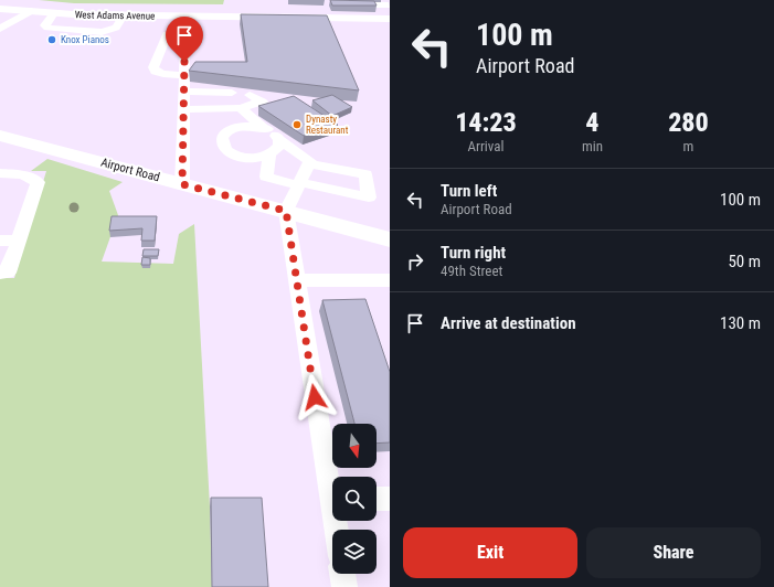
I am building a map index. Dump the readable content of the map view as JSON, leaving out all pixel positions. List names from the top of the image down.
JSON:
{
  "streets": {
    "main road": ["West Adams Avenue", "Airport Road"]
  },
  "places": ["Knox Pianos", "Dynasty Restaurant"],
  "north": "bottom",
  "page": {
    "turn": ["100 m", "Airport Road"],
    "eta": [
      "14:23",
      "Arrival",
      "4",
      "min",
      "280",
      "m"
    ],
    "list": [
      {
        "name": "Turn left",
        "note": "Airport Road",
        "value": "100 m"
      },
      {
        "name": "Turn right",
        "note": "49th Street",
        "value": "50 m"
      },
      {
        "name": "Arrive at destination",
        "value": "130 m"
      }
    ],
    "buttons": ["Exit", "Share"]
  }
}
